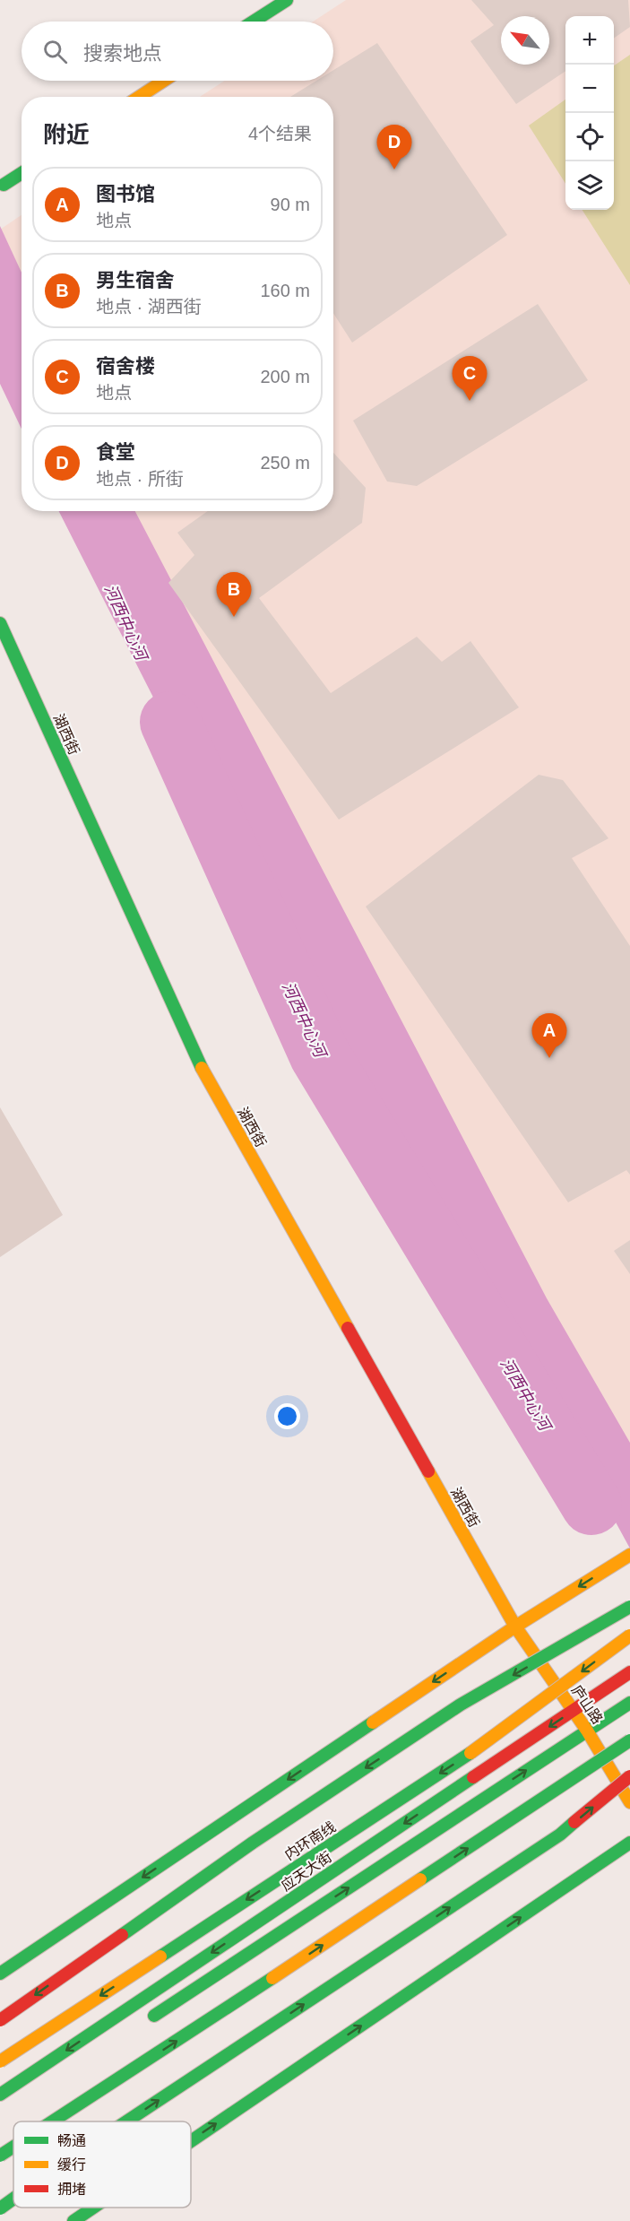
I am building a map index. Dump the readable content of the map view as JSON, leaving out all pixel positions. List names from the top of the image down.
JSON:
{
  "streets": {
    "main road": [
      "湖西街",
      "庐山路",
      "内环南线",
      "应天大街"
    ]
  },
  "crossings": [
    ["湖西街", "庐山路"],
    ["庐山路", "应天大街"]
  ],
  "water": ["河西中心河"],
  "legend": ["畅通", "缓行", "拥堵"],
  "north": "top left",
  "page": {
    "map_buttons": ["+", "−"],
    "search": "搜索地点",
    "heading": ["附近", "4个结果"],
    "pins": [
      "D",
      "C",
      "B",
      "A"
    ],
    "list": [
      {
        "mark": "A",
        "name": "图书馆",
        "note": "地点",
        "value": "90 m"
      },
      {
        "mark": "B",
        "name": "男生宿舍",
        "note": "地点 · 湖西街",
        "value": "160 m"
      },
      {
        "mark": "C",
        "name": "宿舍楼",
        "note": "地点",
        "value": "200 m"
      },
      {
        "mark": "D",
        "name": "食堂",
        "note": "地点 · 所街",
        "value": "250 m"
      }
    ]
  }
}
